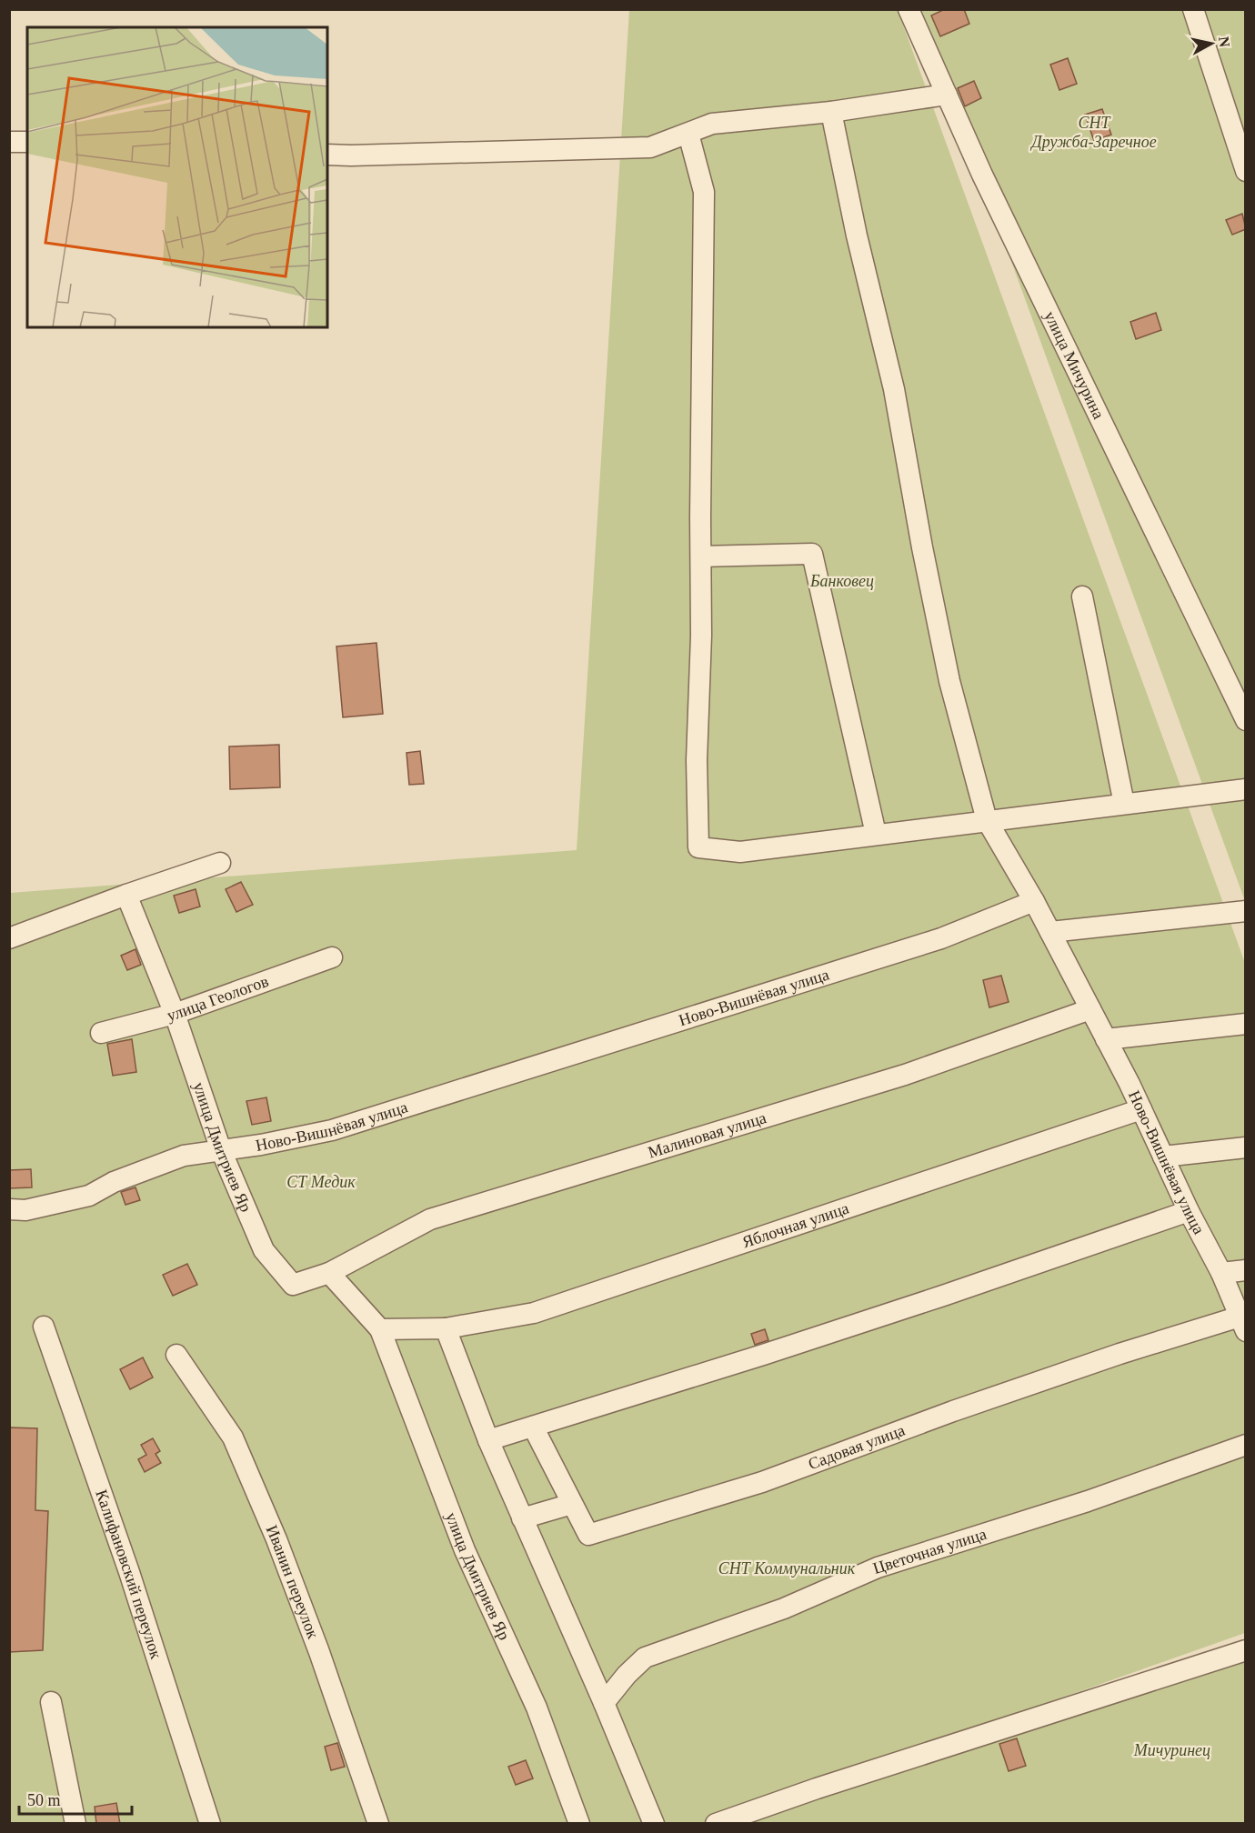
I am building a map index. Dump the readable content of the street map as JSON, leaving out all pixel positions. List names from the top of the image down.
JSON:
{
  "streets": {
    "street": [
      "улица Мичурина",
      "улица Геологов",
      "Ново-Вишнёвая улица",
      "Малиновая улица",
      "улица Дмитриев Яр",
      "Яблочная улица",
      "Садовая улица",
      "Цветочная улица",
      "Калифановский переулок",
      "Иванин переулок"
    ]
  },
  "crossings": [
    ["улица Геологов", "улица Дмитриев Яр"],
    ["Ново-Вишнёвая улица", "Малиновая улица"],
    ["Ново-Вишнёвая улица", "улица Дмитриев Яр"],
    ["Ново-Вишнёвая улица", "Яблочная улица"],
    ["Ново-Вишнёвая улица", "Садовая улица"],
    ["Малиновая улица", "улица Дмитриев Яр"]
  ],
  "parks": [
    "СНТ Дружба-Заречное",
    "Банковец",
    "СТ Медик",
    "СНТ Коммунальник",
    "Мичуринец"
  ],
  "scale_bar": "50 m",
  "north": "right"
}
